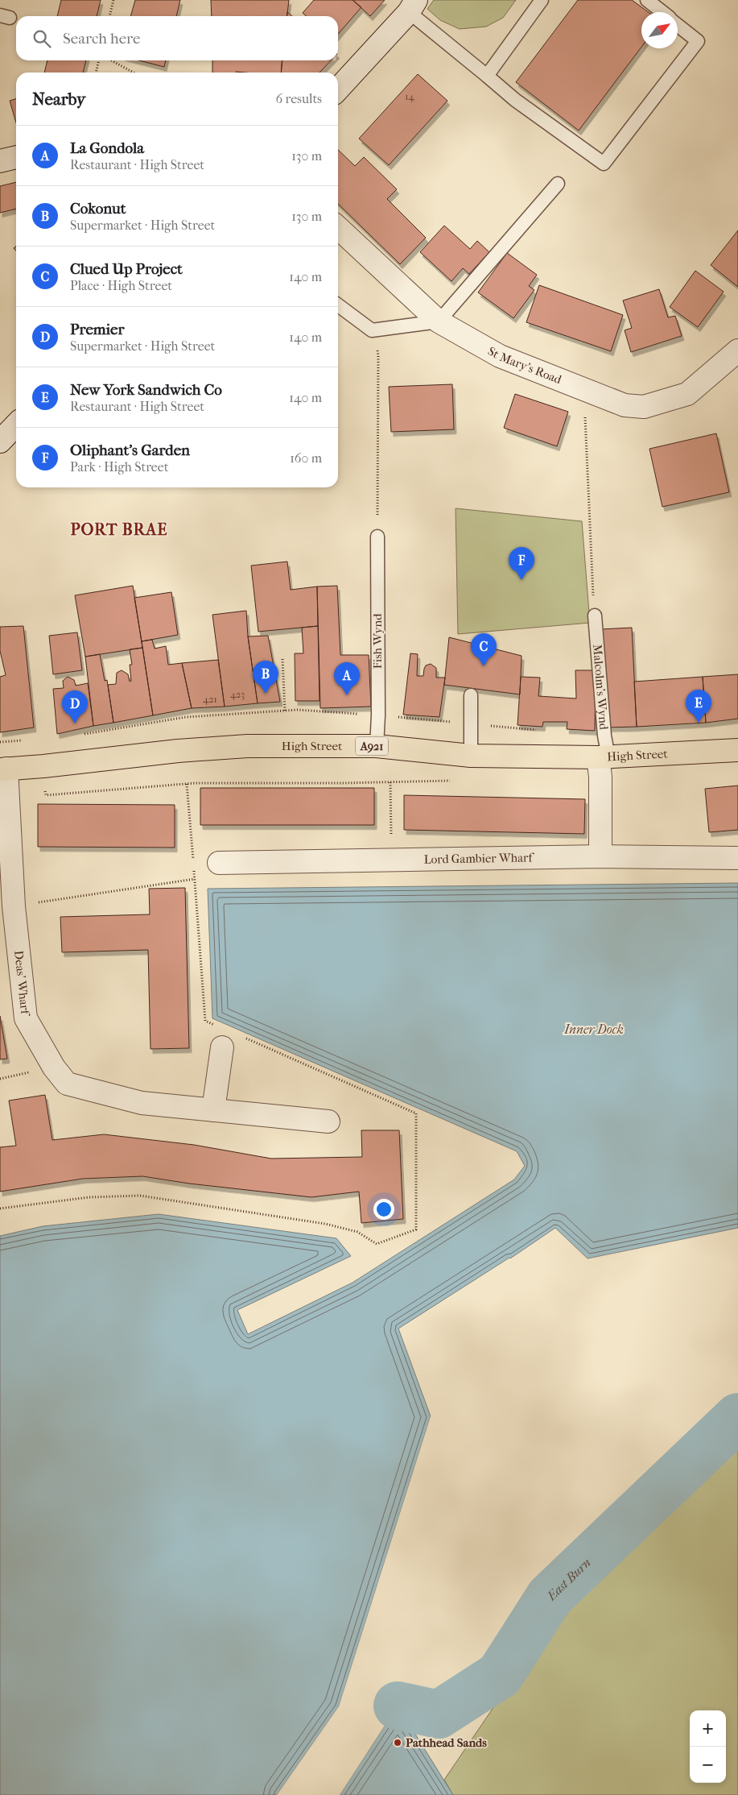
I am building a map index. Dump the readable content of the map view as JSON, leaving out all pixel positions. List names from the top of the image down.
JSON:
{
  "streets": {
    "main road": ["High Street", "A921"],
    "street": ["St Mary's Road", "Lord Gambier Wharf", "Deas' Wharf"],
    "lane": ["Fish Wynd", "Malcolm's Wynd"]
  },
  "crossings": [
    ["Fish Wynd", "High Street"],
    ["Malcolm's Wynd", "High Street"],
    ["High Street", "Deas' Wharf"]
  ],
  "districts": ["PORT BRAE"],
  "water": ["Inner Dock", "East Burn"],
  "places": ["Pathhead Sands"],
  "house_numbers": ["14", "423", "421"],
  "north": "top right",
  "page": {
    "search": "Search here",
    "heading": ["Nearby", "6 results"],
    "list": [
      {
        "mark": "A",
        "name": "La Gondola",
        "note": "Restaurant · High Street",
        "value": "130 m"
      },
      {
        "mark": "B",
        "name": "Cokonut",
        "note": "Supermarket · High Street",
        "value": "130 m"
      },
      {
        "mark": "C",
        "name": "Clued Up Project",
        "note": "Place · High Street",
        "value": "140 m"
      },
      {
        "mark": "D",
        "name": "Premier",
        "note": "Supermarket · High Street",
        "value": "140 m"
      },
      {
        "mark": "E",
        "name": "New York Sandwich Co",
        "note": "Restaurant · High Street",
        "value": "140 m"
      },
      {
        "mark": "F",
        "name": "Oliphant's Garden",
        "note": "Park · High Street",
        "value": "160 m"
      }
    ],
    "pins": [
      "F",
      "C",
      "B",
      "A",
      "E",
      "D"
    ],
    "map_buttons": ["+", "−"]
  }
}
